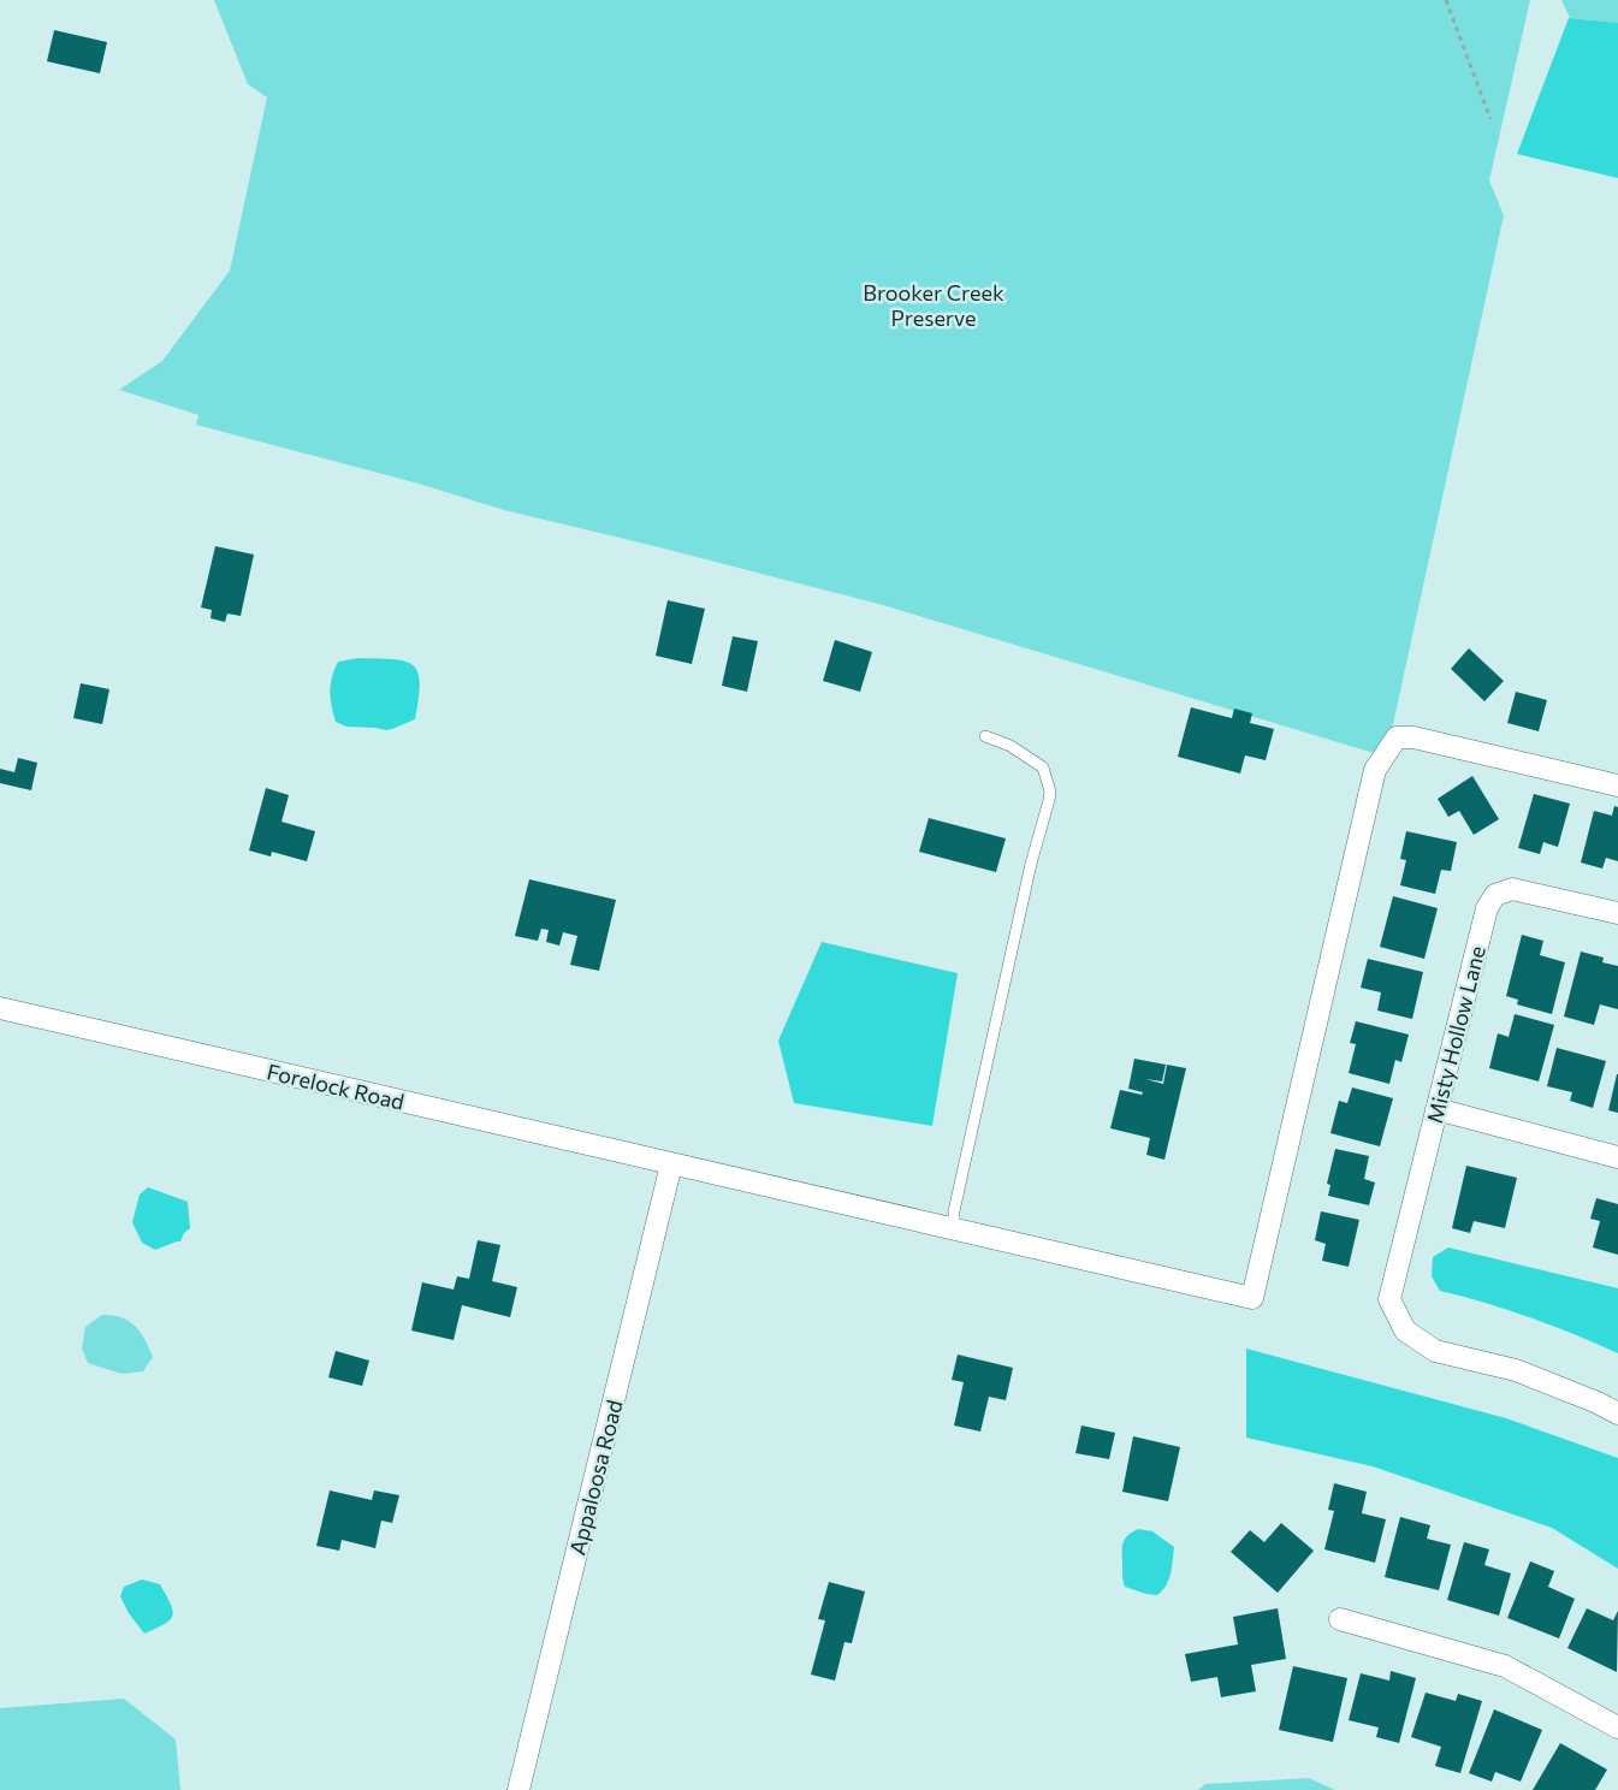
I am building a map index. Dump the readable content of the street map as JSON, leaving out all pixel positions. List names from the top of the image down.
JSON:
{
  "streets": {
    "street": ["Misty Hollow Lane", "Forelock Road", "Appaloosa Road"]
  },
  "crossings": [
    ["Forelock Road", "Appaloosa Road"]
  ],
  "parks": ["Brooker Creek Preserve"]
}
